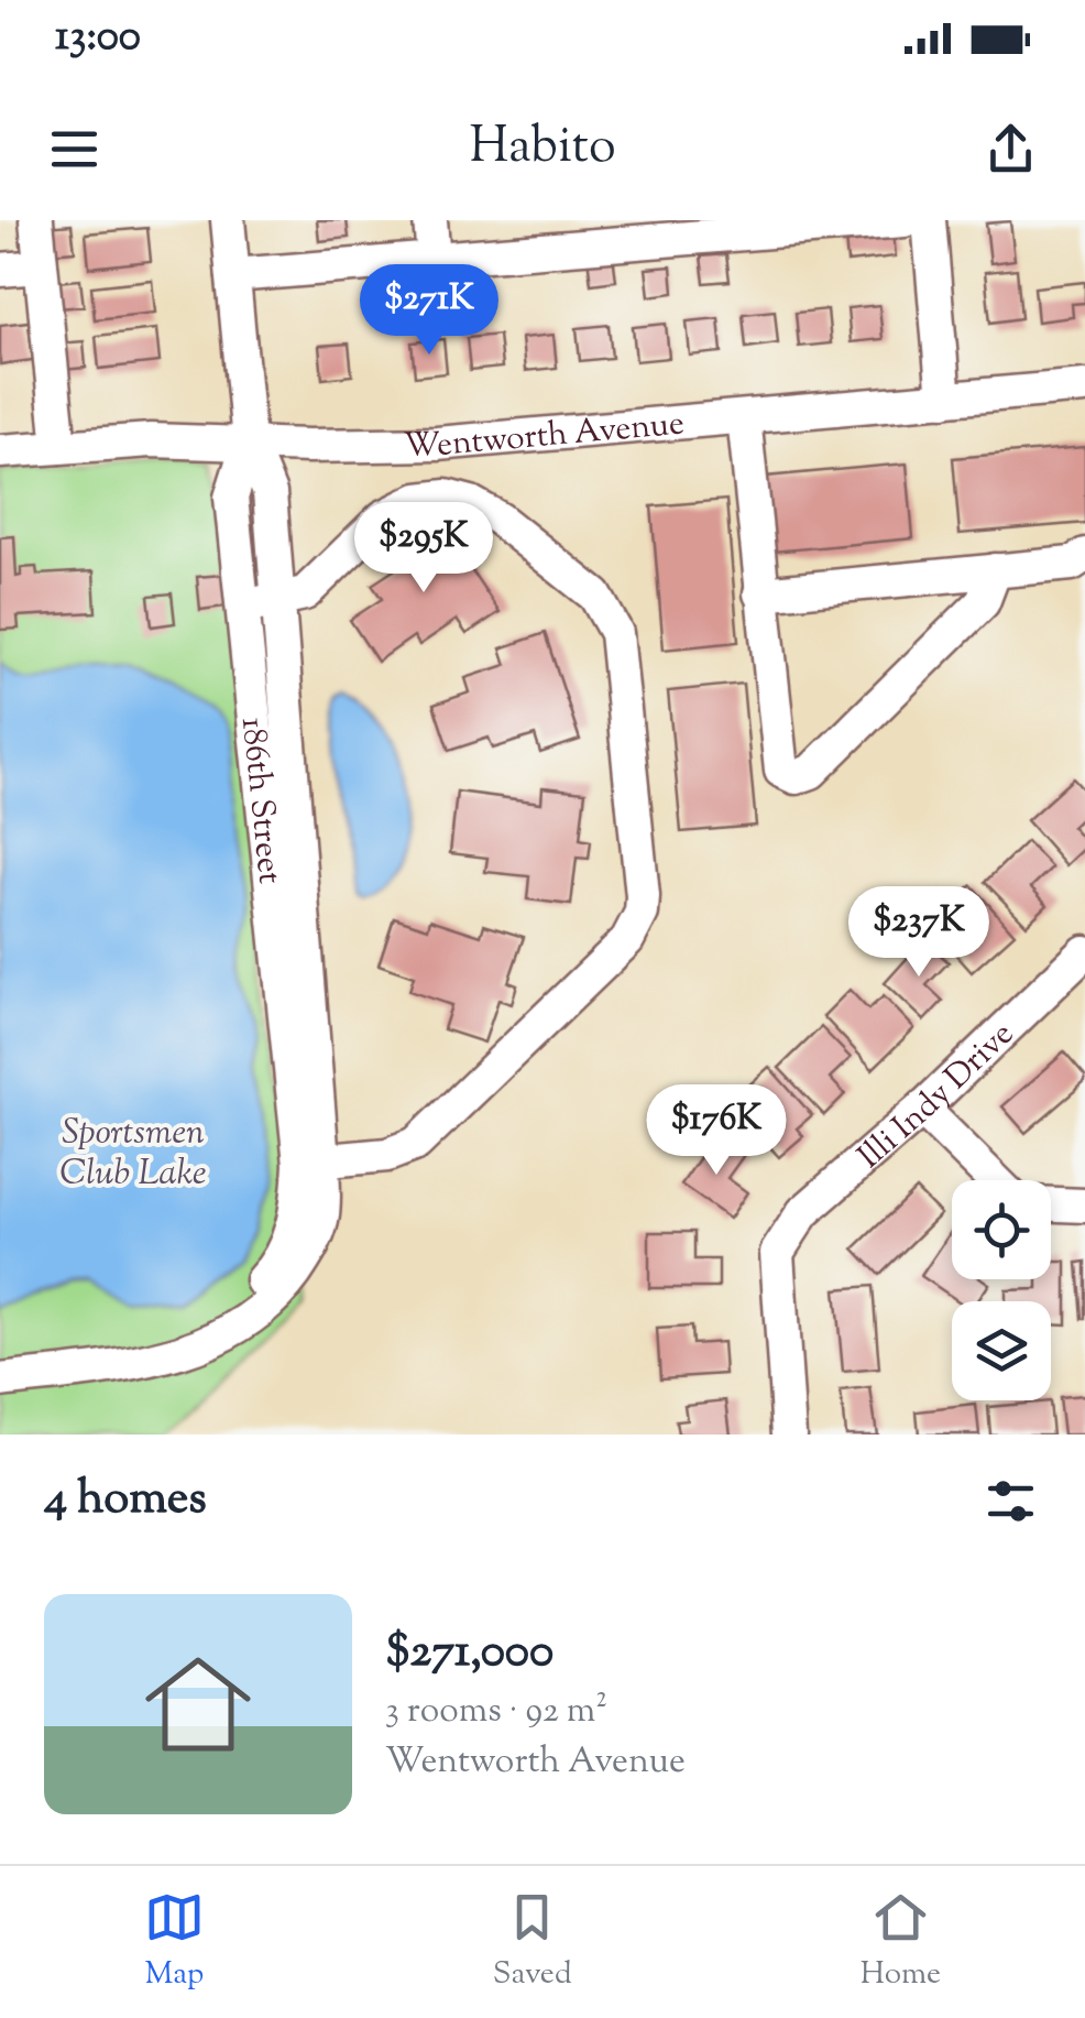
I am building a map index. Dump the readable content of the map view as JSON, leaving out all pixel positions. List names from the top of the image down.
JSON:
{
  "streets": {
    "street": ["Wentworth Avenue", "186th Street", "Illi Indy Drive"]
  },
  "crossings": [
    ["Wentworth Avenue", "186th Street"]
  ],
  "water": ["Sportsmen Club Lake"],
  "page": {
    "status": "13:00",
    "header": "Habito",
    "price": [
      "$271K",
      "$295K",
      "$237K",
      "$176K"
    ],
    "heading": "4 homes",
    "list": [
      {
        "name": "$271,000",
        "note": "3 rooms · 92 m² · Wentworth Avenue"
      }
    ],
    "tabs": ["Map", "Saved", "Home"]
  }
}
